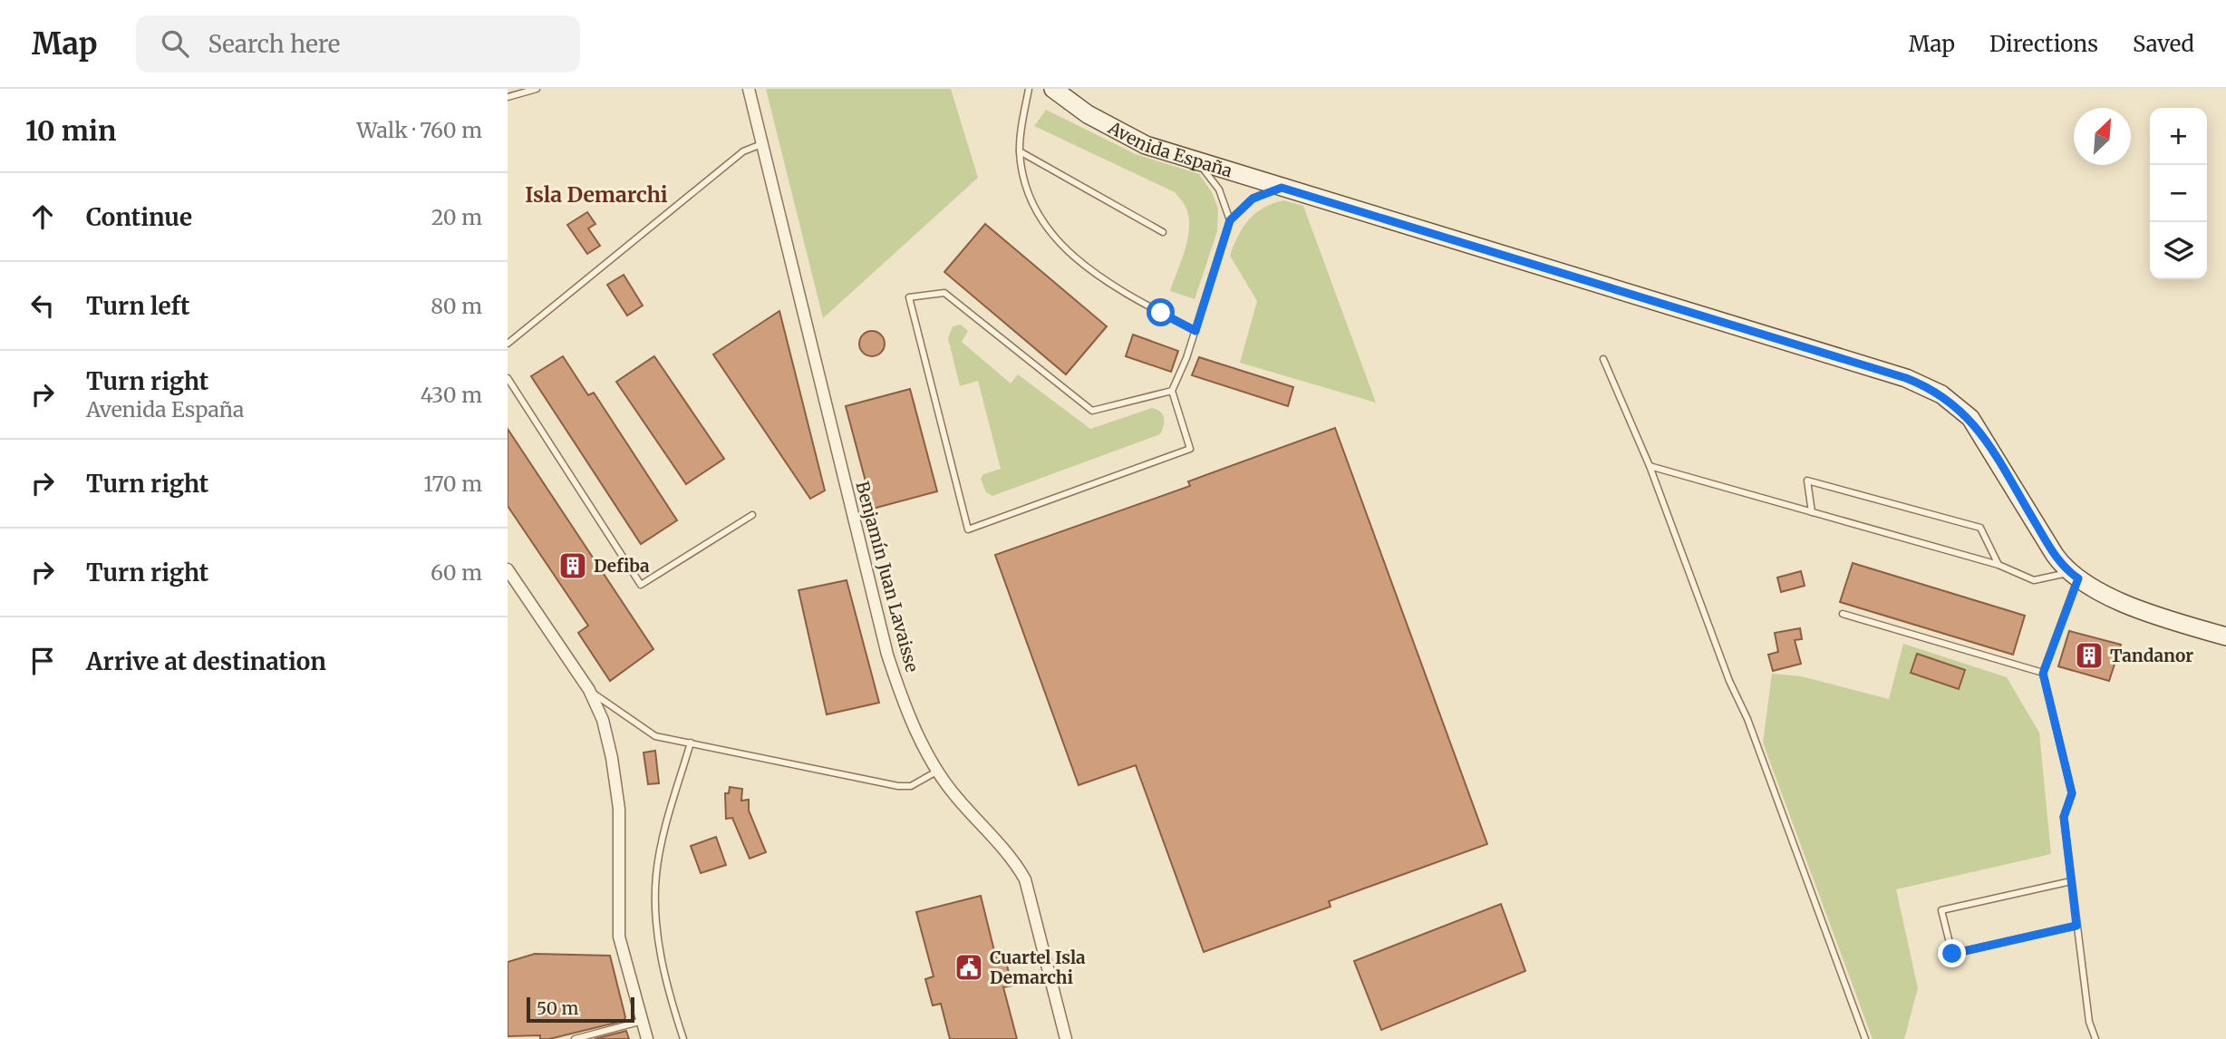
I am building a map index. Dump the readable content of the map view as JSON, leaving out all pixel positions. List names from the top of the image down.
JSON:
{
  "streets": {
    "street": ["Avenida España", "Benjamín Juan Lavaisse"]
  },
  "districts": ["Isla Demarchi"],
  "places": {
    "building": ["Defiba", "Tandanor"],
    "public building": ["Cuartel Isla Demarchi"]
  },
  "scale_bar": "50 m",
  "north": "top right",
  "page": {
    "header": "Map",
    "search": "Search here",
    "nav": ["Map", "Directions", "Saved"],
    "heading": ["10 min", "Walk · 760 m"],
    "map_buttons": ["+", "−"],
    "list": [
      ["Continue", "20 m"],
      ["Turn left", "80 m"],
      ["Turn right", "Avenida España", "430 m"],
      ["Turn right", "170 m"],
      ["Turn right", "60 m"],
      "Arrive at destination"
    ],
    "scale": "50 m"
  }
}
